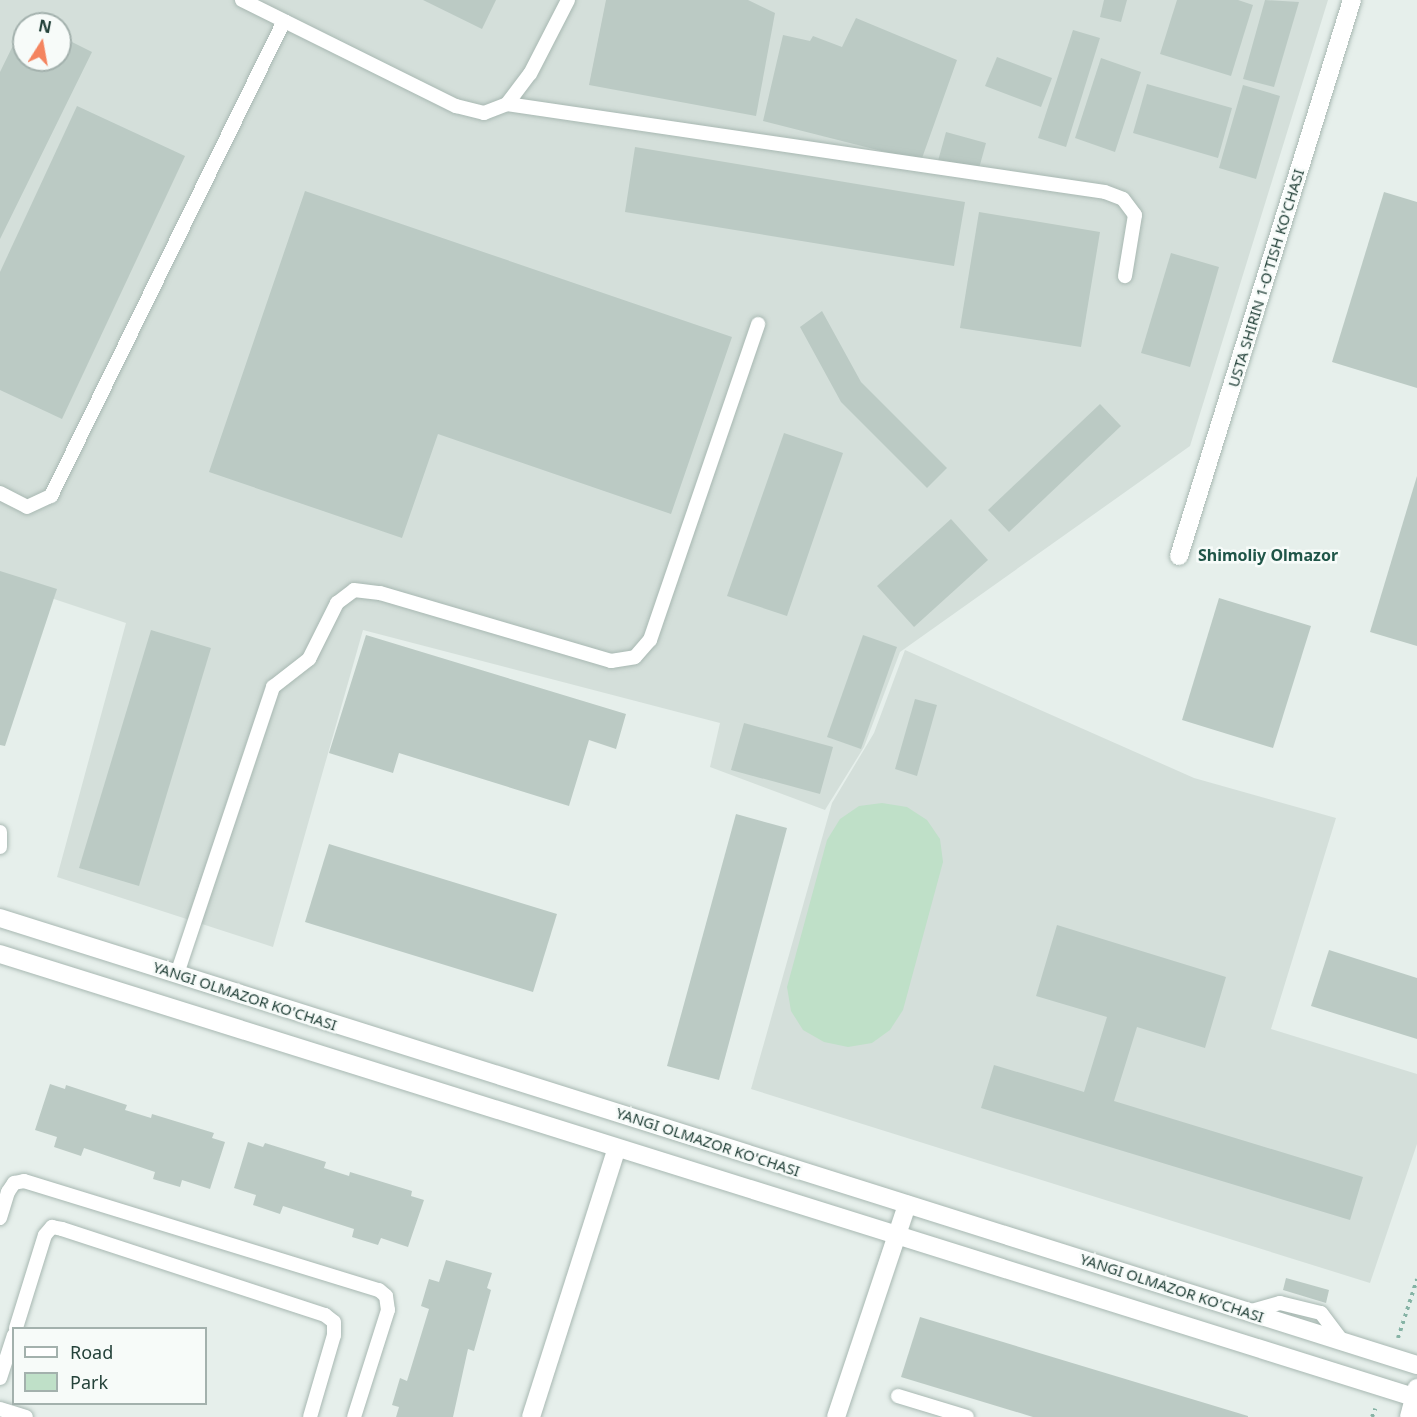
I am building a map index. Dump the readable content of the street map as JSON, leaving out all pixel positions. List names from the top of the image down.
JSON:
{
  "streets": {
    "main road": ["USTA SHIRIN 1-O'TISH KO'CHASI", "YANGI OLMAZOR KO'CHASI"]
  },
  "districts": ["Shimoliy Olmazor"],
  "legend": ["Road", "Park"],
  "north": "top"
}
